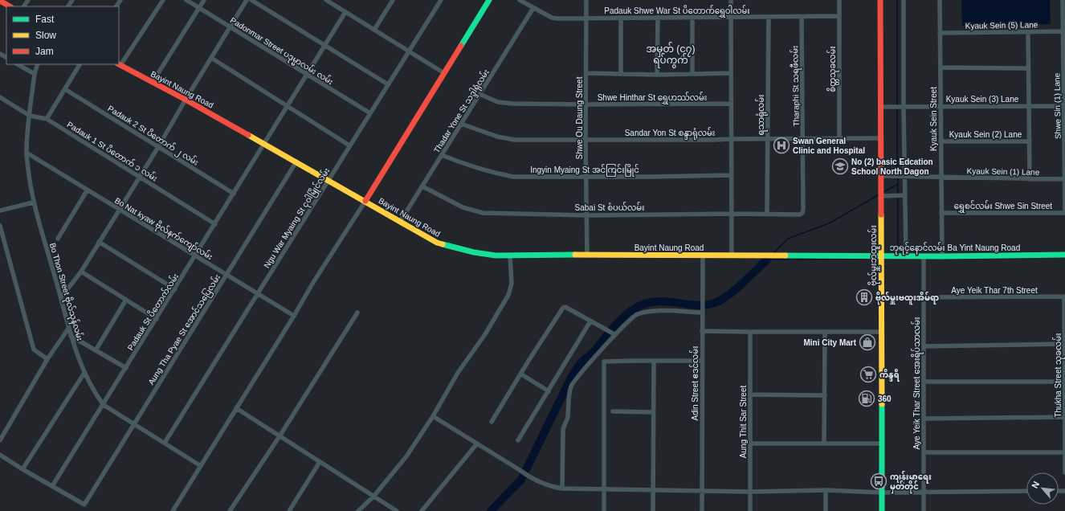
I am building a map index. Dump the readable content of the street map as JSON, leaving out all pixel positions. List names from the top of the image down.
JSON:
{
  "streets": {
    "main road": ["Bayint Naung Road", "ဘုရင့်နောင်လမ်း Ba Yint Naung Road", "ဗိုလ်မှူးဘထူးလမ်း"],
    "street": [
      "Padauk Shwe War St ပိတောက်ရွှေဝါလမ်း",
      "Kyauk Sein (5) Lane",
      "Padonmar Street ပဒုမ္မာလမ်း လမ်း",
      "စိတ္တသုခလမ်း",
      "Tharaphi St သရဖီလမ်း",
      "Shwe Hinthar St ရွှေဟဿ်လမ်း",
      "Kyauk Sein (3) Lane",
      "Shwe Sin (1) Lane",
      "Thadar Yone St သဒ္ဒါရုံလမ်း",
      "ရသာရုံလမ်း",
      "Shwe Ou Daung Street",
      "Kyauk Sein Street",
      "Sandar Yon St စန္ဒာရုံလမ်း",
      "Kyauk Sein (2) Lane",
      "Padauk 2 St ပိတောက် ၂ လမ်း",
      "Padauk 1 St ပိတောက် ၁ လမ်း",
      "Ingyin Myaing St အင်ကြင်းမြိုင်",
      "Kyauk Sein (1) Lane",
      "ရွှေစင်လမ်း Shwe Sin Street",
      "Sabai St စံပယ်လမ်း",
      "Ngu War Myaing St ငုဝါမြိုင်လမ်း",
      "Bo Nat kyaw ဗိုလ်နက်ကျော်လမ်း",
      "Aye Yeik Thar 7th Street",
      "Bo Thon Street ဗိုလ်သုန်လမ်း",
      "Padauk St ပိတောက်လမ်း",
      "Aung Tha Pyae St အောင်သပြေလမ်း",
      "Thukha Street သုခလမ်း",
      "Adin Street ဧဒင်လမ်း",
      "Aye Yeik Thar Street အေးရိပ်သာလမ်း",
      "Aung Thit Sar Street"
    ]
  },
  "crossings": [
    ["Padauk Shwe War St ပိတောက်ရွှေဝါလမ်း", "စိတ္တသုခလမ်း"],
    ["Padauk Shwe War St ပိတောက်ရွှေဝါလမ်း", "Tharaphi St သရဖီလမ်း"],
    ["Padauk Shwe War St ပိတောက်ရွှေဝါလမ်း", "Thadar Yone St သဒ္ဒါရုံလမ်း"],
    ["Padauk Shwe War St ပိတောက်ရွှေဝါလမ်း", "ရသာရုံလမ်း"],
    ["Padauk Shwe War St ပိတောက်ရွှေဝါလမ်း", "Shwe Ou Daung Street"],
    ["Kyauk Sein (5) Lane", "Shwe Sin (1) Lane"],
    ["Kyauk Sein (5) Lane", "Kyauk Sein Street"],
    ["Padonmar Street ပဒုမ္မာလမ်း လမ်း", "Ngu War Myaing St ငုဝါမြိုင်လမ်း"],
    ["Padonmar Street ပဒုမ္မာလမ်း လမ်း", "Padauk St ပိတောက်လမ်း"],
    ["စိတ္တသုခလမ်း", "Sandar Yon St စန္ဒာရုံလမ်း"],
    ["Tharaphi St သရဖီလမ်း", "Sandar Yon St စန္ဒာရုံလမ်း"],
    ["Tharaphi St သရဖီလမ်း", "Sabai St စံပယ်လမ်း"],
    ["Bayint Naung Road", "Thadar Yone St သဒ္ဒါရုံလမ်း"],
    ["Bayint Naung Road", "Shwe Ou Daung Street"],
    ["Bayint Naung Road", "Ngu War Myaing St ငုဝါမြိုင်လမ်း"],
    ["Bayint Naung Road", "ဘုရင့်နောင်လမ်း Ba Yint Naung Road"],
    ["Bayint Naung Road", "Padauk St ပိတောက်လမ်း"],
    ["Bayint Naung Road", "Aung Tha Pyae St အောင်သပြေလမ်း"],
    ["Bayint Naung Road", "Adin Street ဧဒင်လမ်း"],
    ["Shwe Hinthar St ရွှေဟဿ်လမ်း", "Thadar Yone St သဒ္ဒါရုံလမ်း"],
    ["Shwe Hinthar St ရွှေဟဿ်လမ်း", "Shwe Ou Daung Street"],
    ["Kyauk Sein (3) Lane", "Shwe Sin (1) Lane"],
    ["Kyauk Sein (3) Lane", "Kyauk Sein Street"],
    ["Kyauk Sein (3) Lane", "ဗိုလ်မှူးဘထူးလမ်း"],
    ["Shwe Sin (1) Lane", "Kyauk Sein (1) Lane"],
    ["Shwe Sin (1) Lane", "ရွှေစင်လမ်း Shwe Sin Street"],
    ["Thadar Yone St သဒ္ဒါရုံလမ်း", "Sandar Yon St စန္ဒာရုံလမ်း"],
    ["Thadar Yone St သဒ္ဒါရုံလမ်း", "Ingyin Myaing St အင်ကြင်းမြိုင်"],
    ["Thadar Yone St သဒ္ဒါရုံလမ်း", "Sabai St စံပယ်လမ်း"],
    ["ရသာရုံလမ်း", "Sandar Yon St စန္ဒာရုံလမ်း"],
    ["ရသာရုံလမ်း", "Sabai St စံပယ်လမ်း"],
    ["Shwe Ou Daung Street", "Sandar Yon St စန္ဒာရုံလမ်း"],
    ["Shwe Ou Daung Street", "Ingyin Myaing St အင်ကြင်းမြိုင်"],
    ["Shwe Ou Daung Street", "Sabai St စံပယ်လမ်း"],
    ["Kyauk Sein Street", "Kyauk Sein (2) Lane"],
    ["Kyauk Sein Street", "Kyauk Sein (1) Lane"],
    ["Kyauk Sein Street", "ရွှေစင်လမ်း Shwe Sin Street"],
    ["Kyauk Sein Street", "ဘုရင့်နောင်လမ်း Ba Yint Naung Road"],
    ["Sandar Yon St စန္ဒာရုံလမ်း", "ဗိုလ်မှူးဘထူးလမ်း"],
    ["Padauk 2 St ပိတောက် ၂ လမ်း", "Padauk St ပိတောက်လမ်း"],
    ["Padauk 1 St ပိတောက် ၁ လမ်း", "Bo Thon Street ဗိုလ်သုန်လမ်း"],
    ["Padauk 1 St ပိတောက် ၁ လမ်း", "Padauk St ပိတောက်လမ်း"],
    ["Kyauk Sein (1) Lane", "ဗိုလ်မှူးဘထူးလမ်း"],
    ["Ngu War Myaing St ငုဝါမြိုင်လမ်း", "Bo Nat kyaw ဗိုလ်နက်ကျော်လမ်း"],
    ["Ngu War Myaing St ငုဝါမြိုင်လမ်း", "Bo Thon Street ဗိုလ်သုန်လမ်း"],
    ["Bo Nat kyaw ဗိုလ်နက်ကျော်လမ်း", "Bo Thon Street ဗိုလ်သုန်လမ်း"],
    ["Bo Nat kyaw ဗိုလ်နက်ကျော်လမ်း", "Padauk St ပိတောက်လမ်း"],
    ["Bo Nat kyaw ဗိုလ်နက်ကျော်လမ်း", "Aung Tha Pyae St အောင်သပြေလမ်း"],
    ["ဘုရင့်နောင်လမ်း Ba Yint Naung Road", "ဗိုလ်မှူးဘထူးလမ်း"],
    ["ဘုရင့်နောင်လမ်း Ba Yint Naung Road", "Aye Yeik Thar Street အေးရိပ်သာလမ်း"],
    ["Aye Yeik Thar 7th Street", "Thukha Street သုခလမ်း"],
    ["Aye Yeik Thar 7th Street", "Aye Yeik Thar Street အေးရိပ်သာလမ်း"],
    ["Bo Thon Street ဗိုလ်သုန်လမ်း", "Padauk St ပိတောက်လမ်း"],
    ["Bo Thon Street ဗိုလ်သုန်လမ်း", "Aung Tha Pyae St အောင်သပြေလမ်း"],
    ["Padauk St ပိတောက်လမ်း", "Aung Tha Pyae St အောင်သပြေလမ်း"]
  ],
  "districts": ["အမှတ် (၄၇) ရပ်ကွက်"],
  "places": {
    "hospital": ["Swan General Clinic and Hospital"],
    "school or university": ["No (2) basic Edcation School North Dagon"],
    "building": ["ဗိုလ်မှူးဗထူးအိမ်ရာ"],
    "shop": ["Mini City Mart"],
    "supermarket": ["ကိန္ဒရီ"],
    "fuel station": ["360"],
    "bus stop": ["ကျန်းမာရေး မှတ်တိုင်"]
  },
  "legend": ["Fast", "Slow", "Jam"],
  "north": "top left"
}
